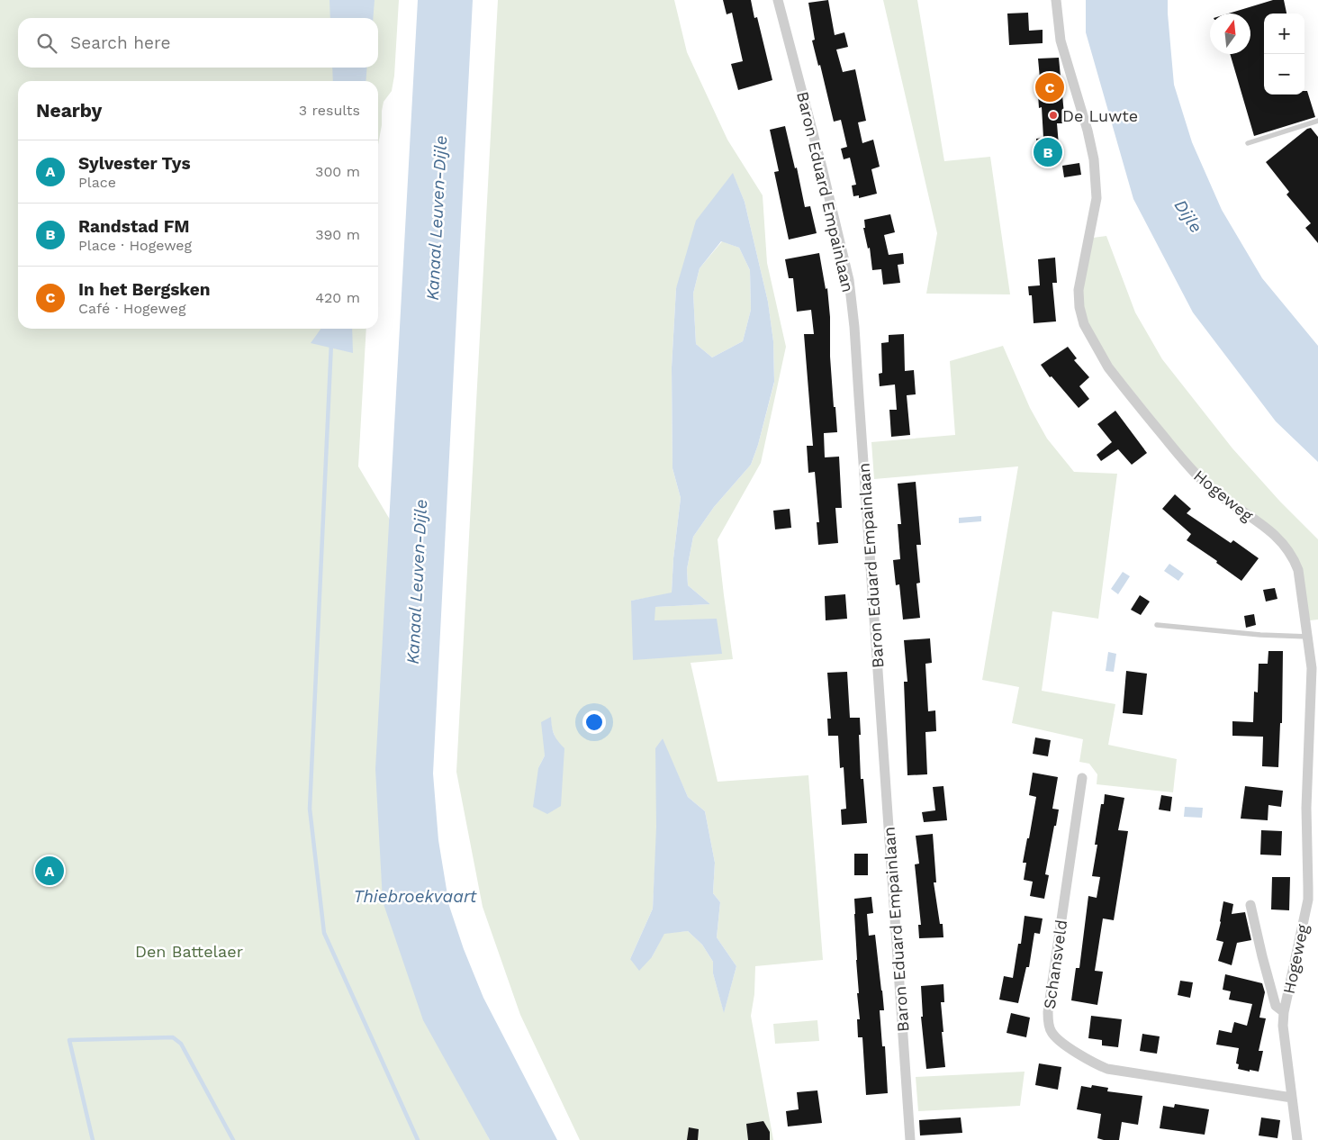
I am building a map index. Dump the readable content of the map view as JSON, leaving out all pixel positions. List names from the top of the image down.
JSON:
{
  "streets": {
    "street": ["Baron Eduard Empainlaan", "Hogeweg", "Schansveld"]
  },
  "crossings": [
    ["Hogeweg", "Schansveld"]
  ],
  "water": ["Dijle", "Kanaal Leuven-Dijle", "Thiebroekvaart"],
  "parks": ["Den Battelaer"],
  "places": ["De Luwte"],
  "north": "top",
  "page": {
    "map_buttons": ["+", "−"],
    "search": "Search here",
    "pins": ["C", "B", "A"],
    "heading": ["Nearby", "3 results"],
    "list": [
      {
        "mark": "A",
        "name": "Sylvester Tys",
        "note": "Place",
        "value": "300 m"
      },
      {
        "mark": "B",
        "name": "Randstad FM",
        "note": "Place · Hogeweg",
        "value": "390 m"
      },
      {
        "mark": "C",
        "name": "In het Bergsken",
        "note": "Café · Hogeweg",
        "value": "420 m"
      }
    ]
  }
}
